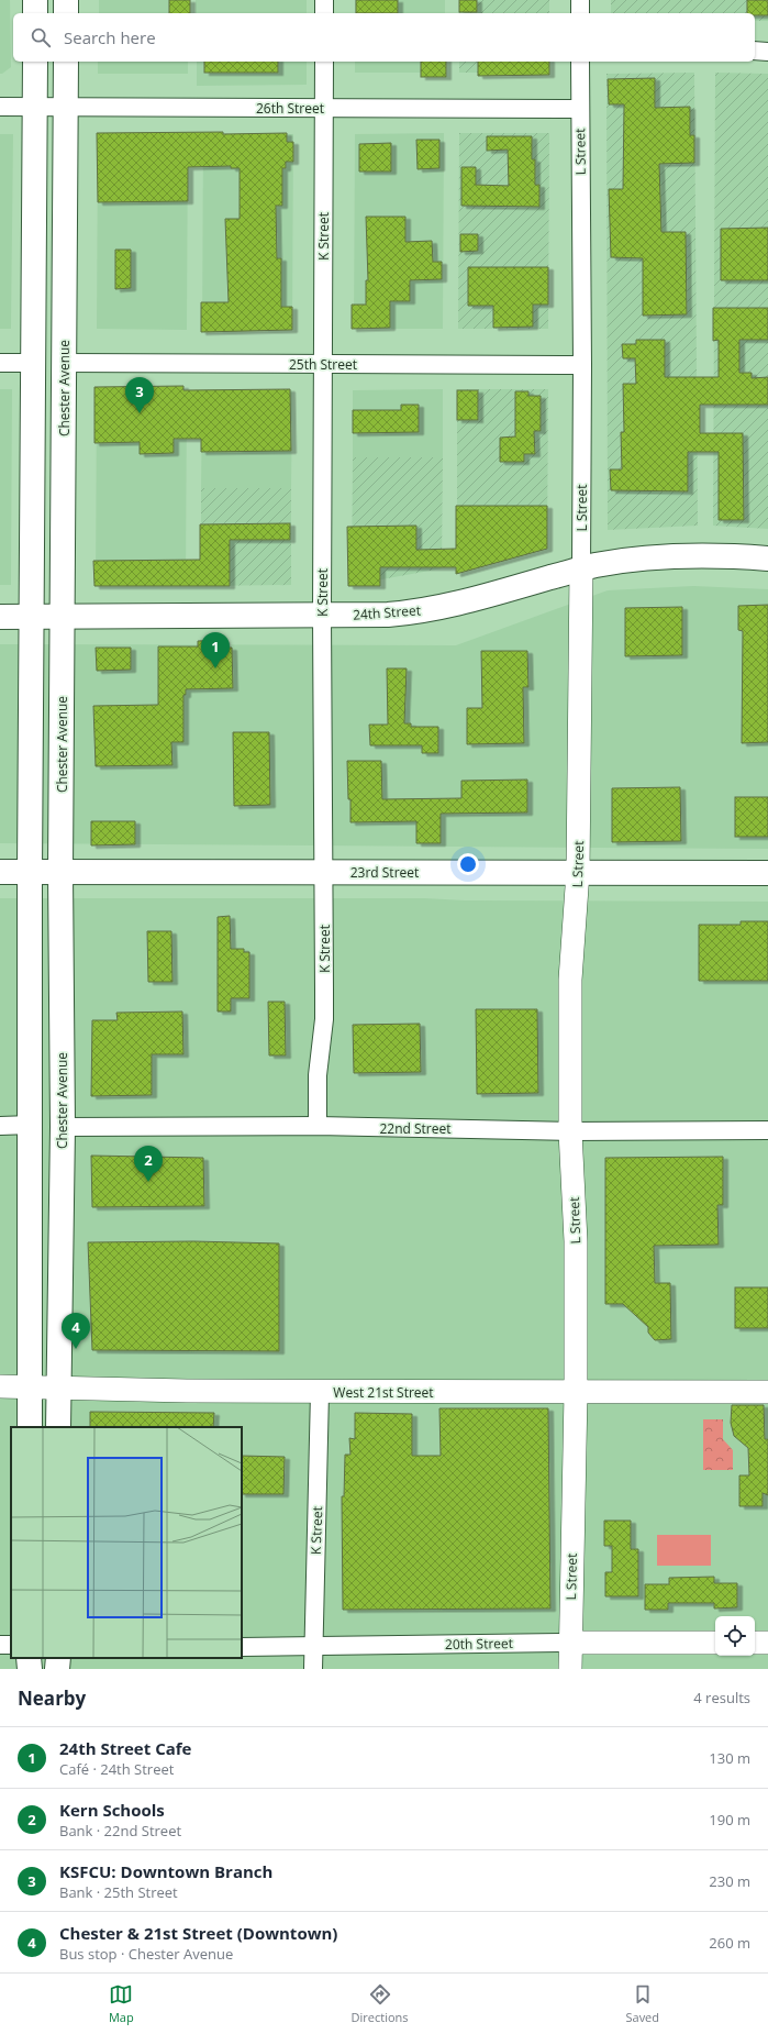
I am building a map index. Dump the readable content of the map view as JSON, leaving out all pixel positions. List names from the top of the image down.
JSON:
{
  "streets": {
    "main road": ["Chester Avenue", "24th Street", "23rd Street"],
    "street": [
      "26th Street",
      "L Street",
      "K Street",
      "25th Street",
      "22nd Street",
      "West 21st Street",
      "20th Street"
    ]
  },
  "crossings": [
    ["26th Street", "L Street"],
    ["26th Street", "K Street"],
    ["26th Street", "Chester Avenue"],
    ["L Street", "25th Street"],
    ["L Street", "24th Street"],
    ["L Street", "23rd Street"],
    ["L Street", "22nd Street"],
    ["L Street", "West 21st Street"],
    ["L Street", "20th Street"],
    ["K Street", "25th Street"],
    ["K Street", "24th Street"],
    ["K Street", "23rd Street"],
    ["K Street", "22nd Street"],
    ["K Street", "West 21st Street"],
    ["K Street", "20th Street"],
    ["25th Street", "Chester Avenue"],
    ["Chester Avenue", "24th Street"],
    ["Chester Avenue", "23rd Street"],
    ["Chester Avenue", "22nd Street"],
    ["Chester Avenue", "West 21st Street"]
  ],
  "page": {
    "search": "Search here",
    "pins": [
      "3",
      "1",
      "2",
      "4"
    ],
    "heading": ["Nearby", "4 results"],
    "list": [
      {
        "mark": "1",
        "name": "24th Street Cafe",
        "note": "Café · 24th Street",
        "value": "130 m"
      },
      {
        "mark": "2",
        "name": "Kern Schools",
        "note": "Bank · 22nd Street",
        "value": "190 m"
      },
      {
        "mark": "3",
        "name": "KSFCU: Downtown Branch",
        "note": "Bank · 25th Street",
        "value": "230 m"
      },
      {
        "mark": "4",
        "name": "Chester & 21st Street (Downtown)",
        "note": "Bus stop · Chester Avenue",
        "value": "260 m"
      }
    ],
    "nav": ["Map", "Directions", "Saved"]
  }
}
